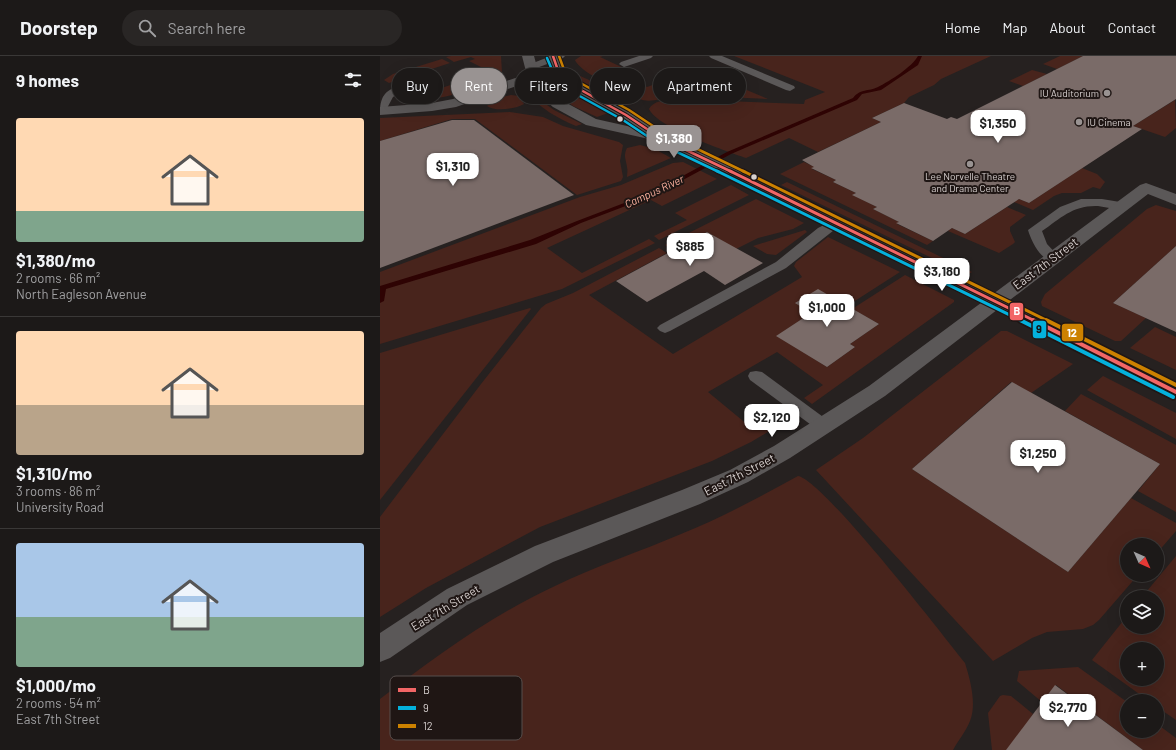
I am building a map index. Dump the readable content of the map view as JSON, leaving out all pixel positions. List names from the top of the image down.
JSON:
{
  "streets": {
    "street": ["East 7th Street"]
  },
  "water": ["Campus River"],
  "places": ["IU Auditorium", "IU Cinema", "Lee Norvelle Theatre and Drama Center"],
  "lines": ["transit line B", "transit line 12", "transit line 9"],
  "legend": ["B", "9", "12"],
  "north": "bottom right",
  "page": {
    "header": "Doorstep",
    "search": "Search here",
    "nav": [
      "Home",
      "Map",
      "About",
      "Contact"
    ],
    "heading": "9 homes",
    "chip": [
      "Buy",
      "Rent",
      "Filters",
      "New",
      "Apartment"
    ],
    "list": [
      {
        "name": "$1,380/mo",
        "note": "2 rooms · 66 m² · North Eagleson Avenue"
      },
      {
        "name": "$1,310/mo",
        "note": "3 rooms · 86 m² · University Road"
      },
      {
        "name": "$1,000/mo",
        "note": "2 rooms · 54 m² · East 7th Street"
      }
    ],
    "price": [
      "$1,350",
      "$1,380",
      "$1,310",
      "$885",
      "$3,180",
      "$1,000",
      "$2,120",
      "$1,250",
      "$2,770"
    ],
    "map_buttons": ["+", "−"]
  }
}
